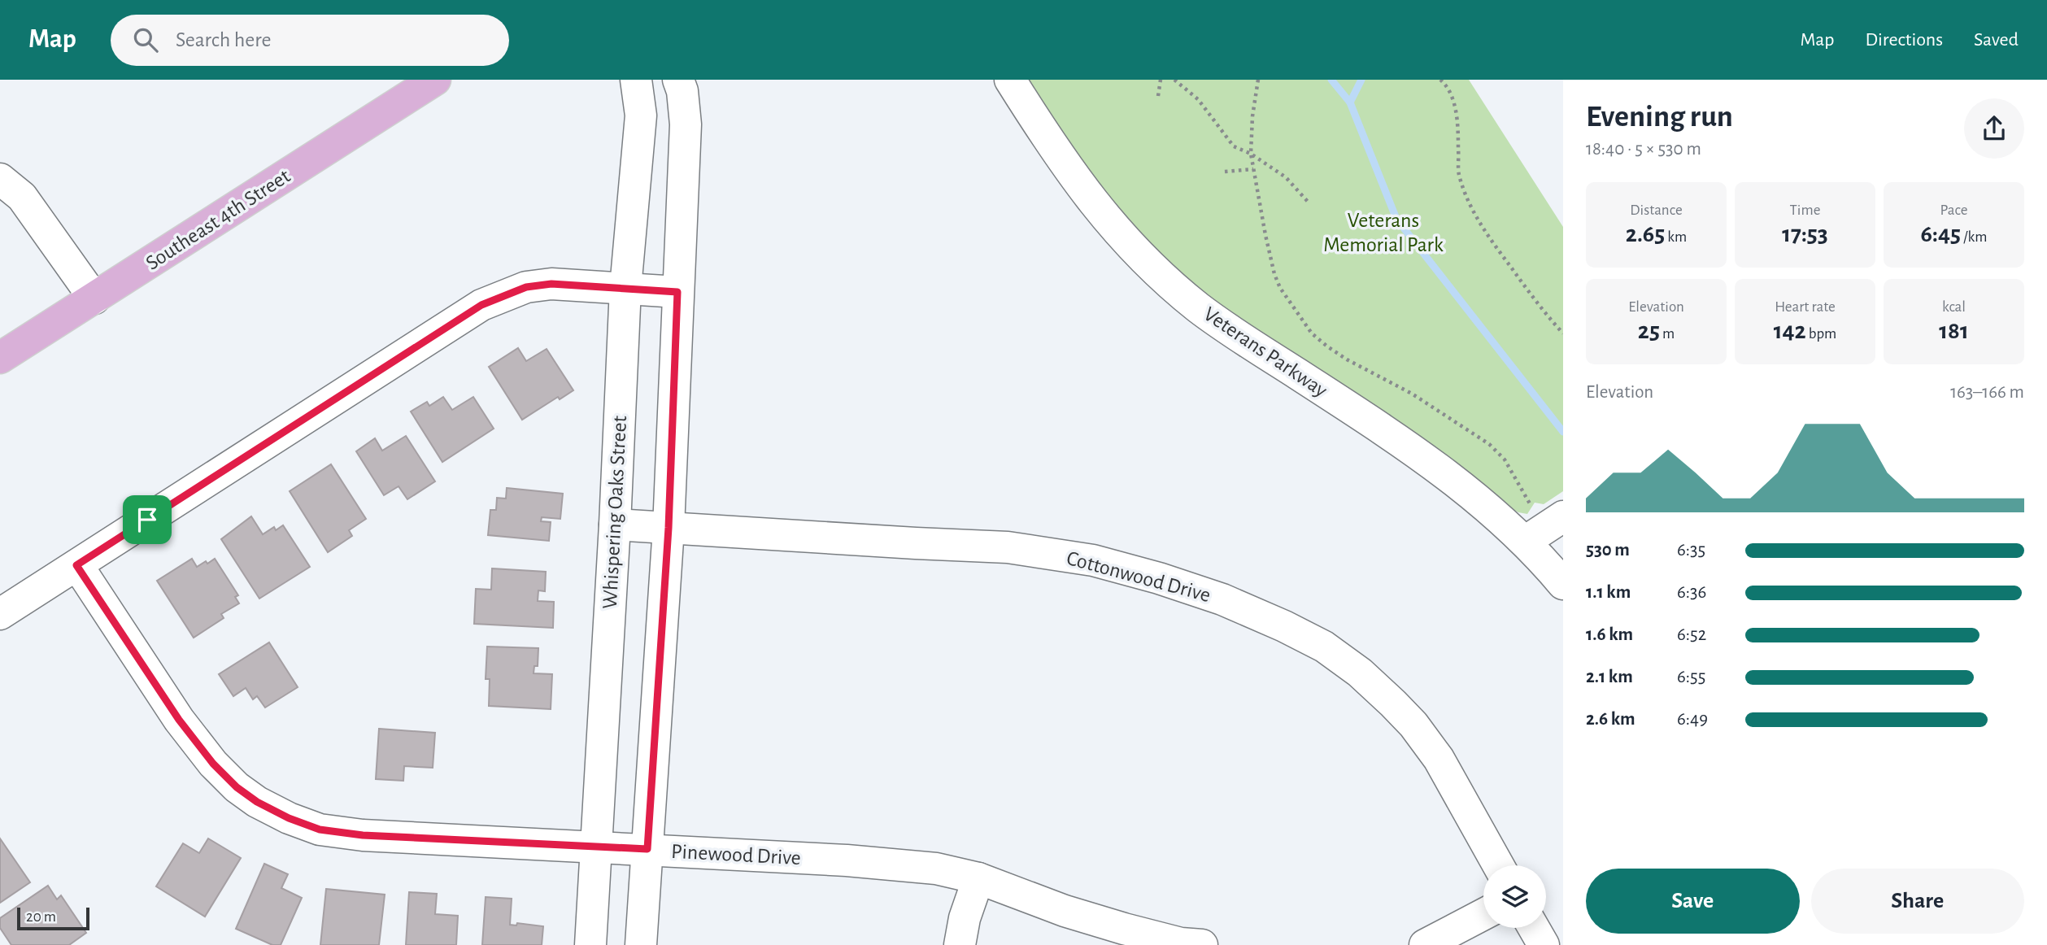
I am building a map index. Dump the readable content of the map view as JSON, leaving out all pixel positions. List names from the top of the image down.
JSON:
{
  "streets": {
    "main road": ["Southeast 4th Street"],
    "street": [
      "Veterans Parkway",
      "Whispering Oaks Street",
      "Cottonwood Drive",
      "Pinewood Drive"
    ]
  },
  "crossings": [
    ["Whispering Oaks Street", "Cottonwood Drive"],
    ["Whispering Oaks Street", "Pinewood Drive"]
  ],
  "parks": ["Veterans Memorial Park"],
  "scale_bar": "20 m",
  "page": {
    "header": "Map",
    "search": "Search here",
    "nav": ["Map", "Directions", "Saved"],
    "heading": ["Evening run", "18:40 · 5 × 530 m"],
    "stats": [
      ["Distance", "2.65 km"],
      ["Time", "17:53"],
      ["Pace", "6:45 /km"],
      ["Elevation", "25 m"],
      ["Heart rate", "142 bpm"],
      ["kcal", "181"]
    ],
    "chart": ["Elevation", "163–166 m"],
    "list": [
      {
        "name": "530 m",
        "note": "6:35"
      },
      {
        "name": "1.1 km",
        "note": "6:36"
      },
      {
        "name": "1.6 km",
        "note": "6:52"
      },
      {
        "name": "2.1 km",
        "note": "6:55"
      },
      {
        "name": "2.6 km",
        "note": "6:49"
      }
    ],
    "buttons": ["Save", "Share"],
    "scale": "20 m"
  }
}
